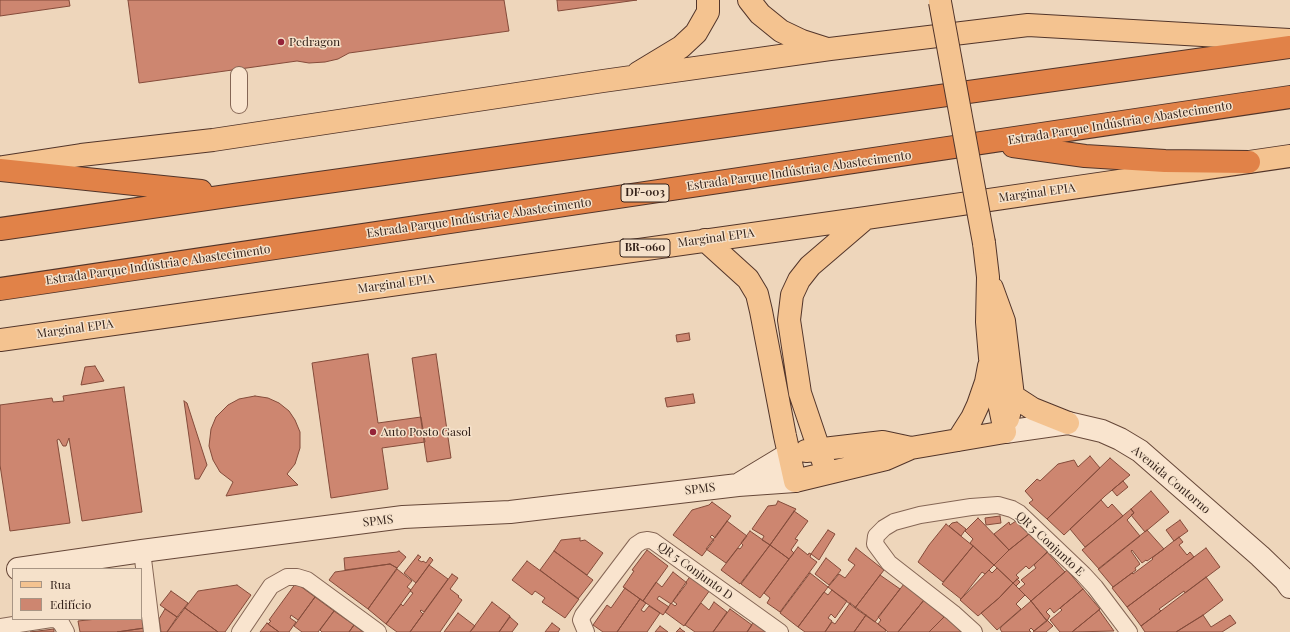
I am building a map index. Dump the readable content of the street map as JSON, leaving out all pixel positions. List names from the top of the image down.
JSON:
{
  "streets": {
    "highway": ["Estrada Parque Indústria e Abastecimento", "DF-003"],
    "main road": ["Marginal EPIA", "BR-060"],
    "street": [
      "Avenida Contorno",
      "SPMS",
      "QR 5 Conjunto E",
      "QR 5 Conjunto D"
    ]
  },
  "places": ["Pedragon", "Auto Posto Gasol"],
  "legend": ["Rua", "Edifício"]
}
